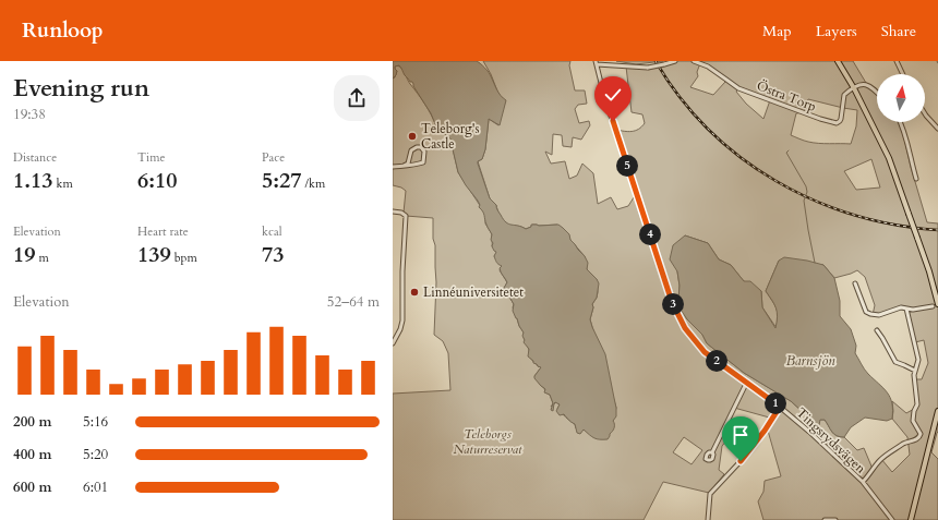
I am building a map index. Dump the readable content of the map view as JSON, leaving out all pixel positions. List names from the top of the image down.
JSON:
{
  "streets": {
    "street": ["Östra Torp", "Tingsrydsvägen"]
  },
  "water": ["Barnsjön"],
  "parks": ["Teleborgs Naturreservat"],
  "places": ["Teleborg's Castle", "Linnéuniversitetet"],
  "north": "top",
  "page": {
    "header": "Runloop",
    "nav": ["Map", "Layers", "Share"],
    "heading": ["Evening run", "19:38"],
    "stats": [
      ["Distance", "1.13 km"],
      ["Time", "6:10"],
      ["Pace", "5:27 /km"],
      ["Elevation", "19 m"],
      ["Heart rate", "139 bpm"],
      ["kcal", "73"]
    ],
    "pins": [
      "5",
      "4",
      "3",
      "2",
      "1"
    ],
    "chart": ["Elevation", "52–64 m"],
    "list": [
      {
        "name": "200 m",
        "note": "5:16"
      },
      {
        "name": "400 m",
        "note": "5:20"
      },
      {
        "name": "600 m",
        "note": "6:01"
      }
    ]
  }
}
